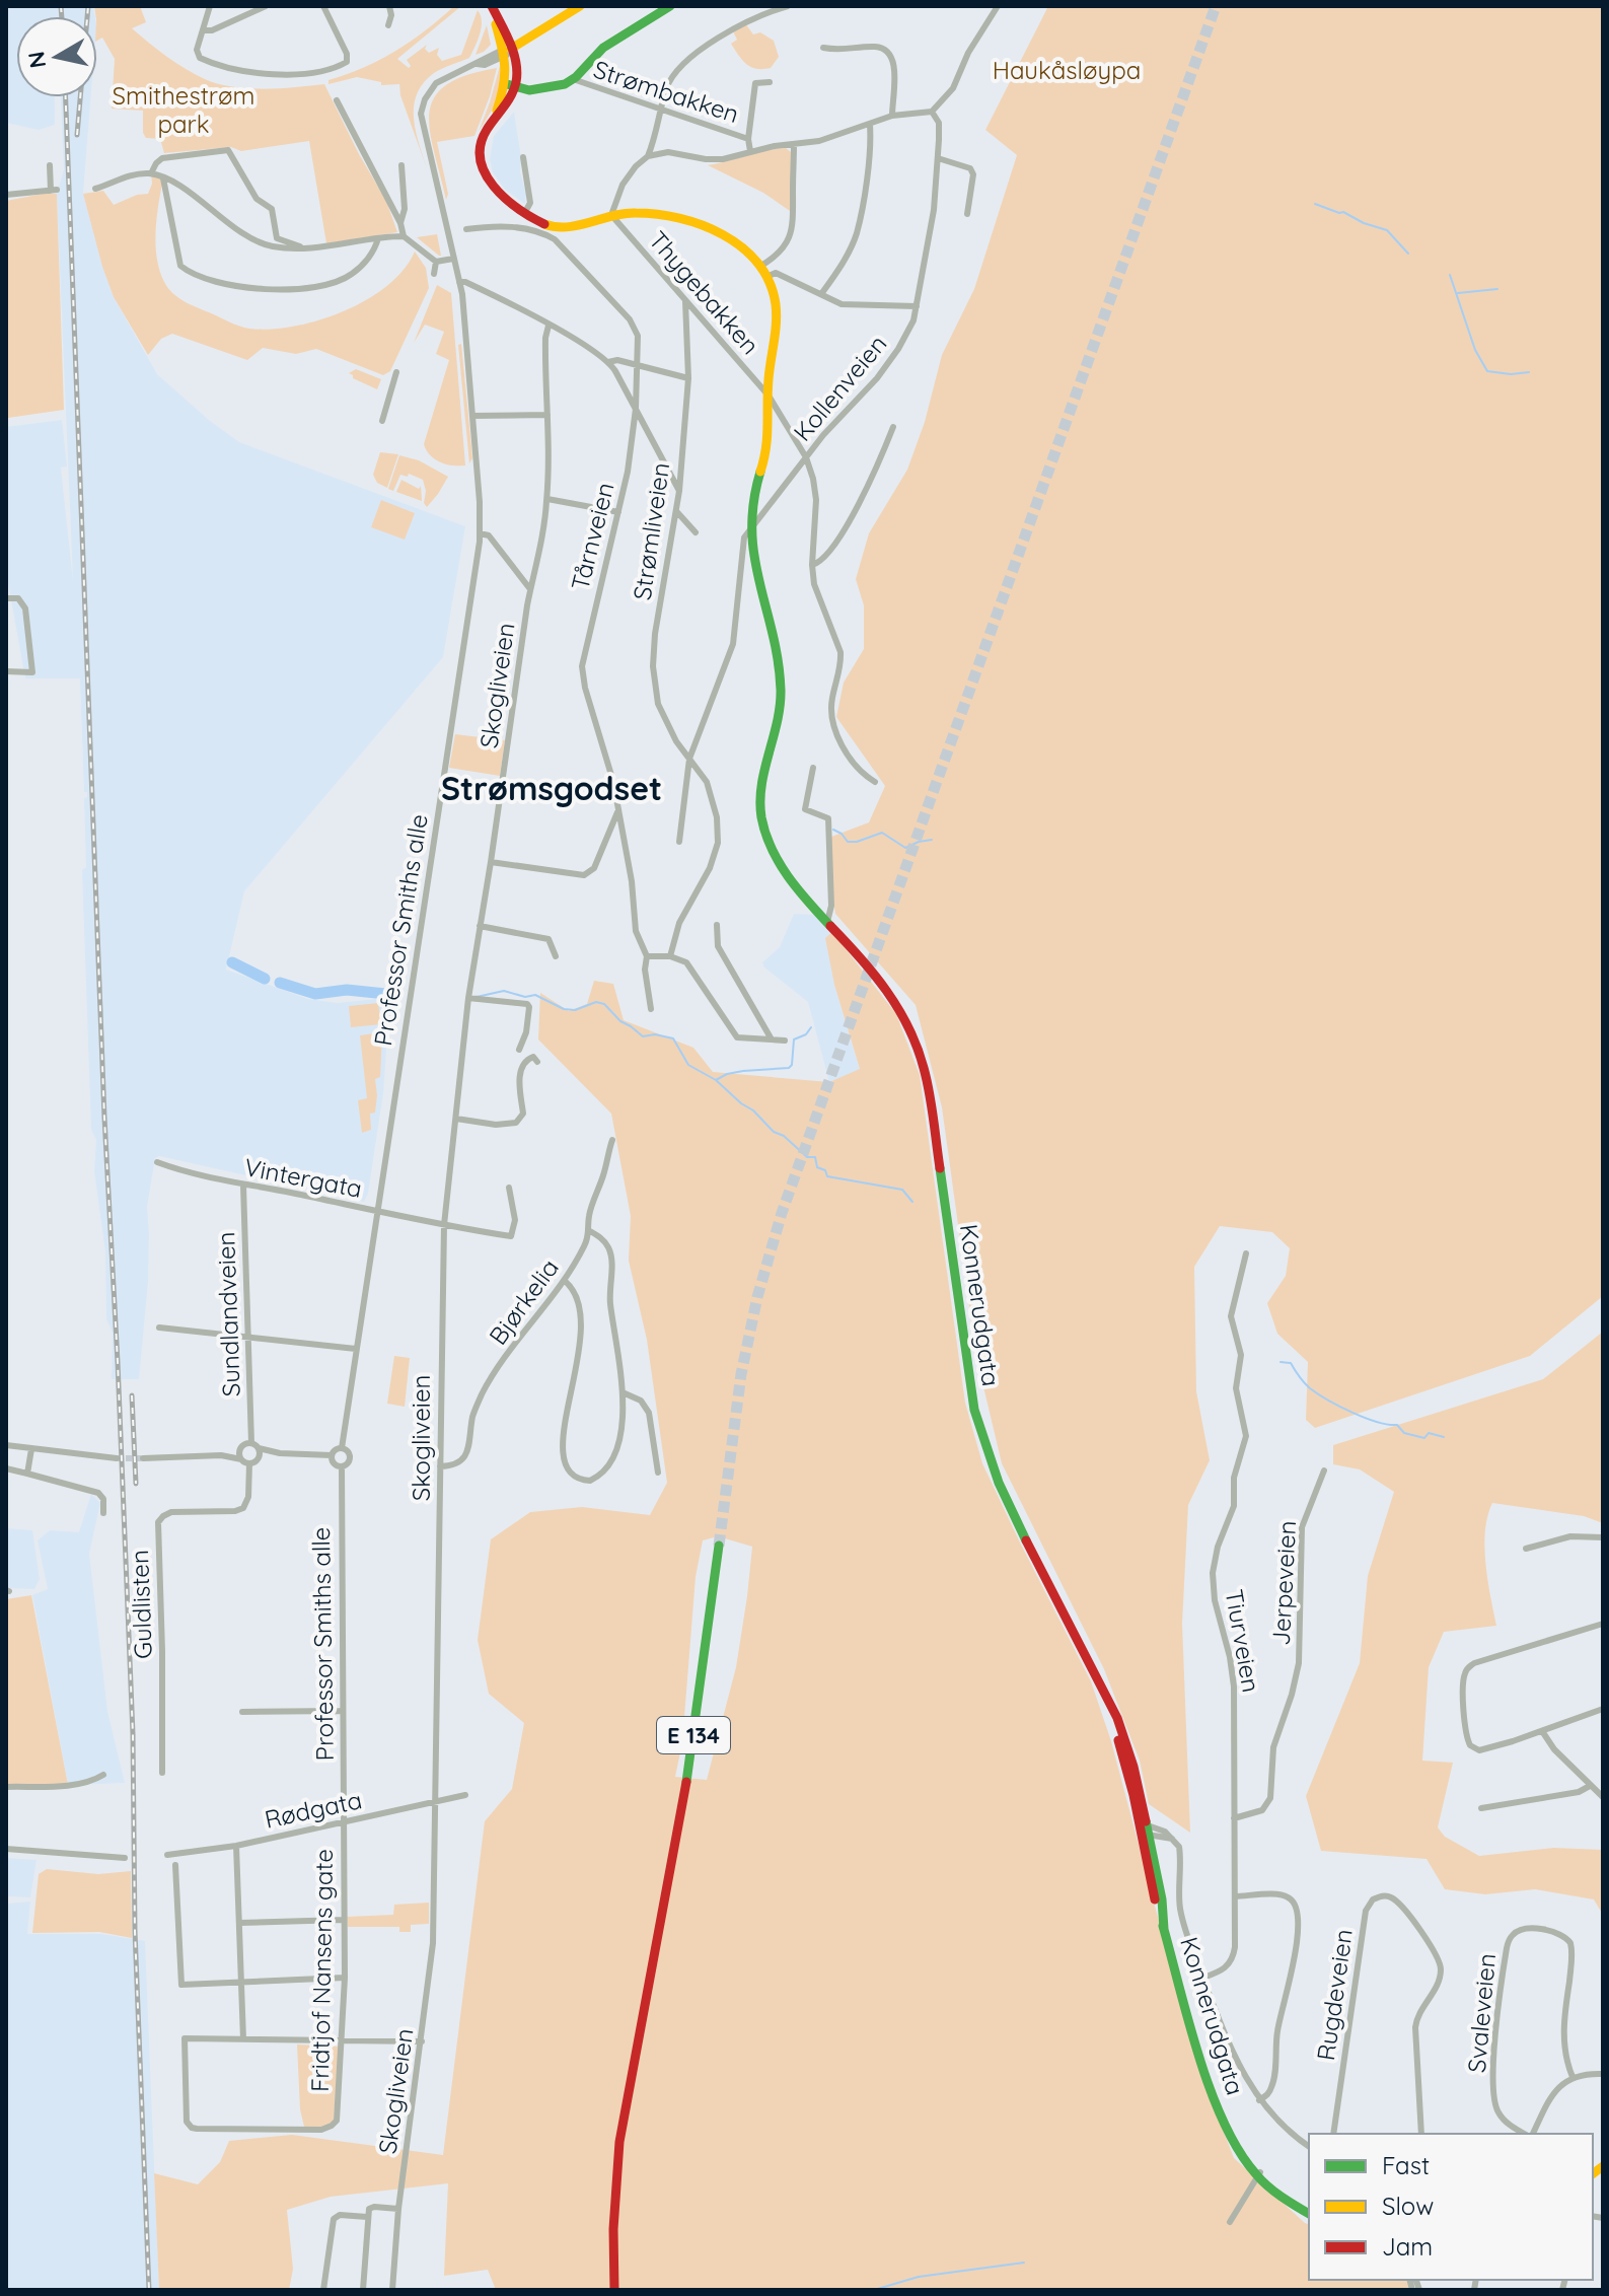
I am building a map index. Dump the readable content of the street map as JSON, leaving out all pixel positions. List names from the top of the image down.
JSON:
{
  "streets": {
    "main road": ["Konnerudgata", "E 134"],
    "street": [
      "Strømbakken",
      "Thygebakken",
      "Kollenveien",
      "Strømliveien",
      "Tårnveien",
      "Skogliveien",
      "Professor Smiths alle",
      "Vintergata",
      "Bjørkelia",
      "Sundlandveien",
      "Jerpeveien",
      "Guldlisten",
      "Tiurveien",
      "Rødgata",
      "Fridtjof Nansens gate",
      "Rugdeveien",
      "Svaleveien"
    ]
  },
  "crossings": [
    ["Strømbakken", "Thygebakken"],
    ["Strømbakken", "Konnerudgata"],
    ["Thygebakken", "Kollenveien"],
    ["Thygebakken", "Strømliveien"],
    ["Thygebakken", "Konnerudgata"],
    ["Kollenveien", "Konnerudgata"],
    ["Strømliveien", "Konnerudgata"],
    ["Skogliveien", "Vintergata"],
    ["Skogliveien", "Bjørkelia"],
    ["Skogliveien", "Rødgata"],
    ["Professor Smiths alle", "Vintergata"],
    ["Professor Smiths alle", "Konnerudgata"],
    ["Professor Smiths alle", "Rødgata"],
    ["Professor Smiths alle", "Fridtjof Nansens gate"],
    ["Vintergata", "Sundlandveien"],
    ["Jerpeveien", "Tiurveien"],
    ["Rødgata", "Fridtjof Nansens gate"]
  ],
  "districts": ["Strømsgodset"],
  "parks": ["Haukåsløypa", "Smithestrøm park"],
  "legend": ["Fast", "Slow", "Jam"],
  "north": "left"
}
